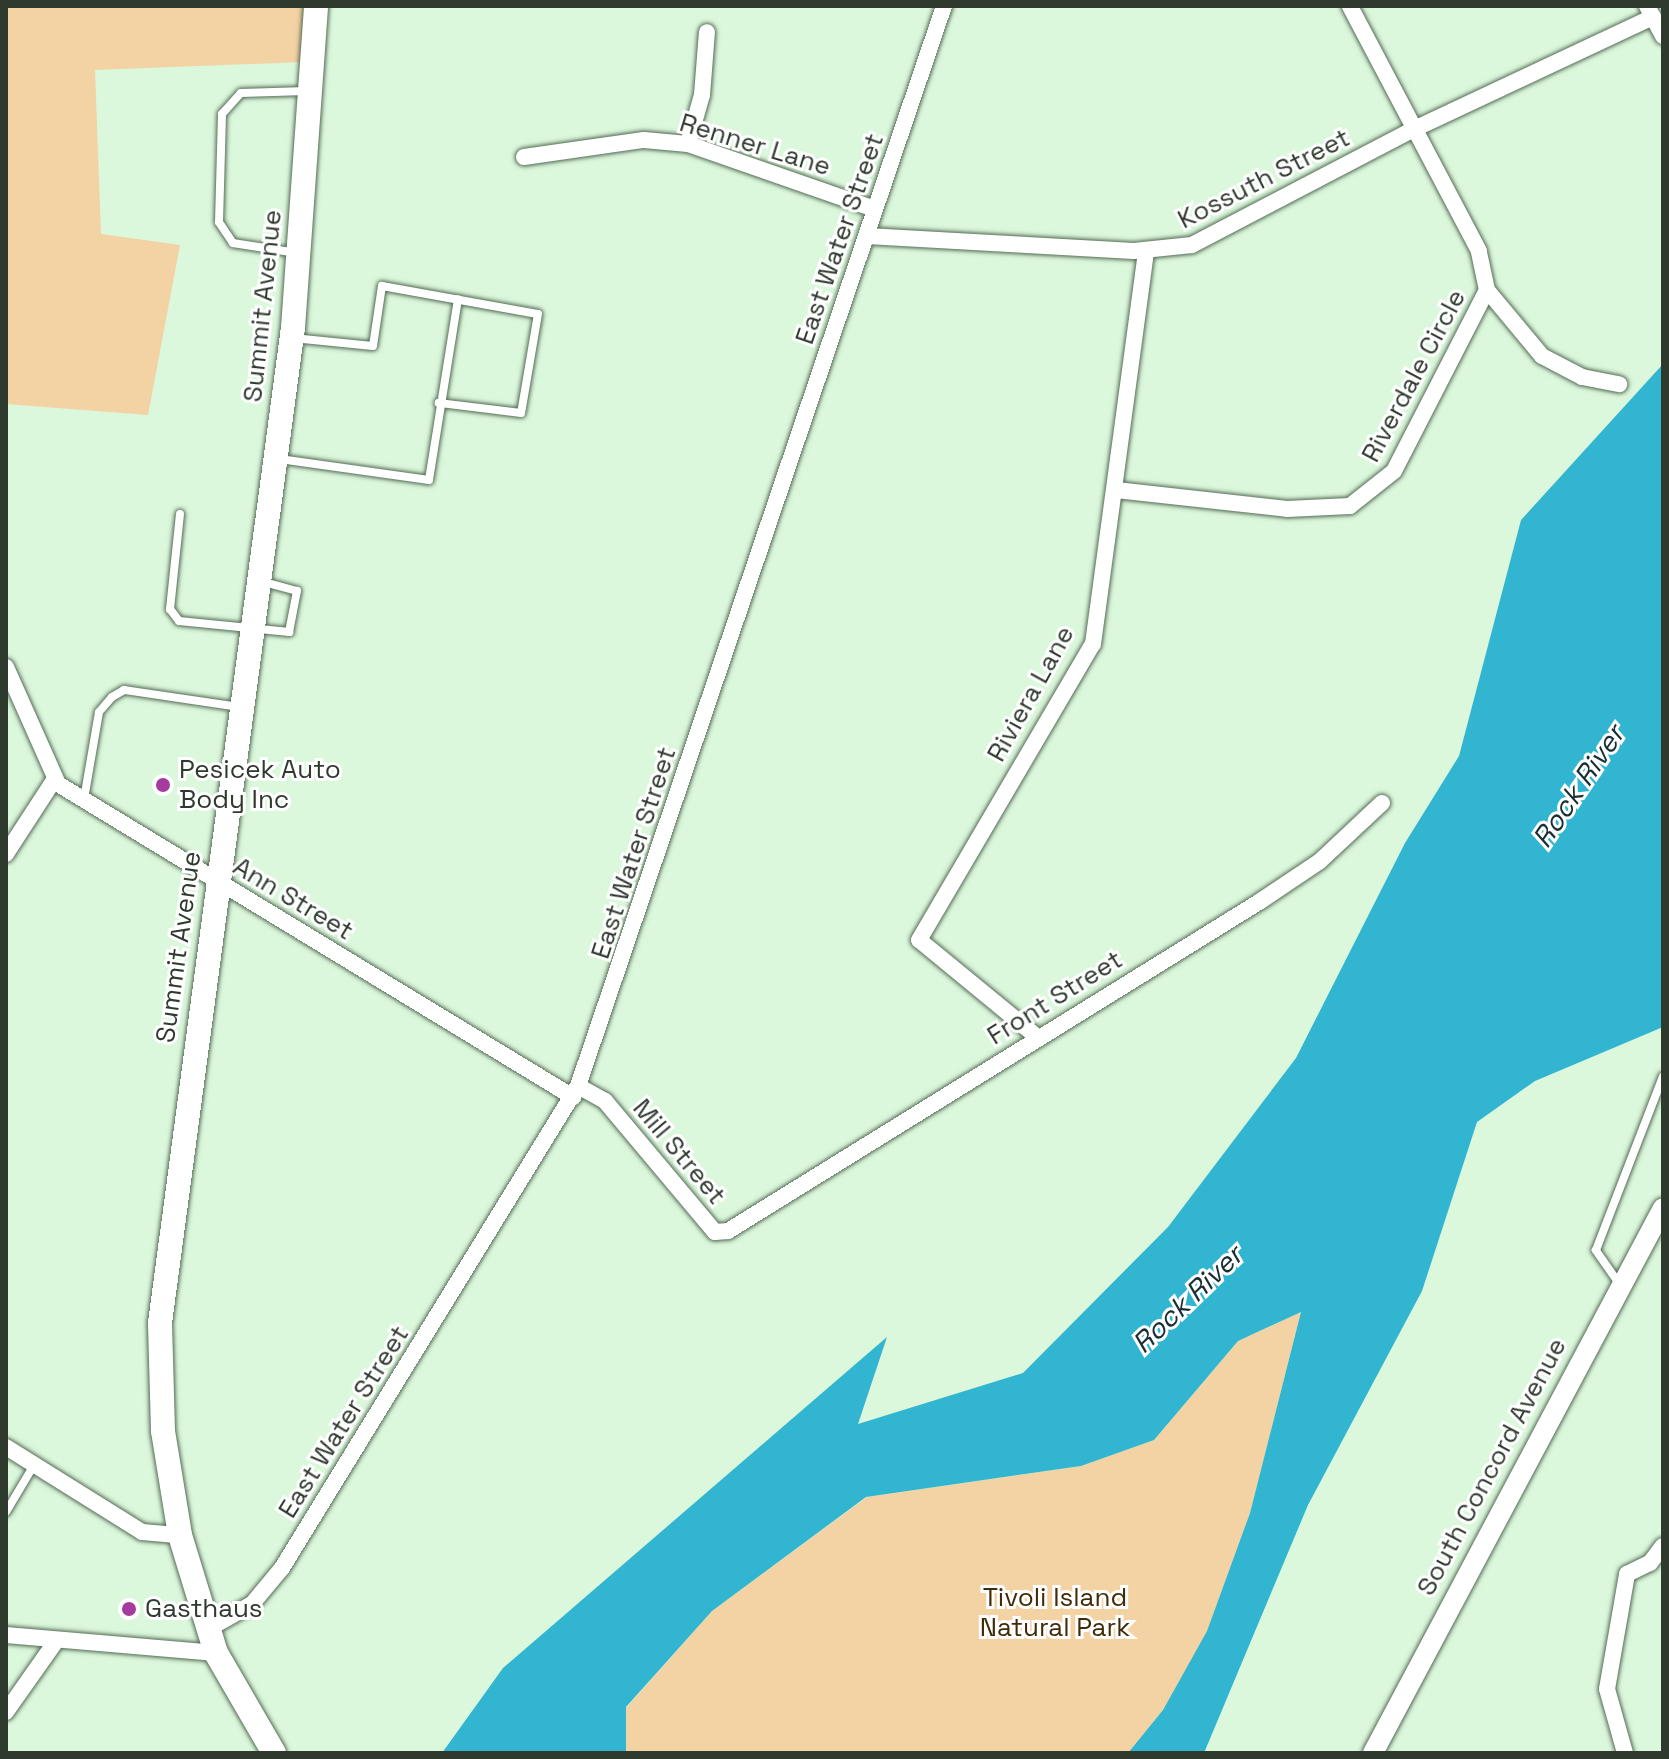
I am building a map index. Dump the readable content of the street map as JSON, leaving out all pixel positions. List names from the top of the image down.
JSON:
{
  "streets": {
    "main road": ["Summit Avenue"],
    "street": [
      "Renner Lane",
      "Kossuth Street",
      "East Water Street",
      "Riverdale Circle",
      "Riviera Lane",
      "Ann Street",
      "Front Street",
      "Mill Street",
      "South Concord Avenue"
    ]
  },
  "crossings": [
    ["Renner Lane", "East Water Street"],
    ["Kossuth Street", "East Water Street"],
    ["Kossuth Street", "Riverdale Circle"],
    ["Kossuth Street", "Riviera Lane"],
    ["East Water Street", "Summit Avenue"],
    ["East Water Street", "Ann Street"],
    ["East Water Street", "Mill Street"],
    ["Summit Avenue", "Ann Street"],
    ["Riverdale Circle", "Riviera Lane"],
    ["Riviera Lane", "Front Street"],
    ["Ann Street", "Mill Street"],
    ["Front Street", "Mill Street"]
  ],
  "water": ["Rock River"],
  "parks": ["Tivoli Island Natural Park"],
  "places": ["Pesicek Auto Body Inc", "Gasthaus"]
}
